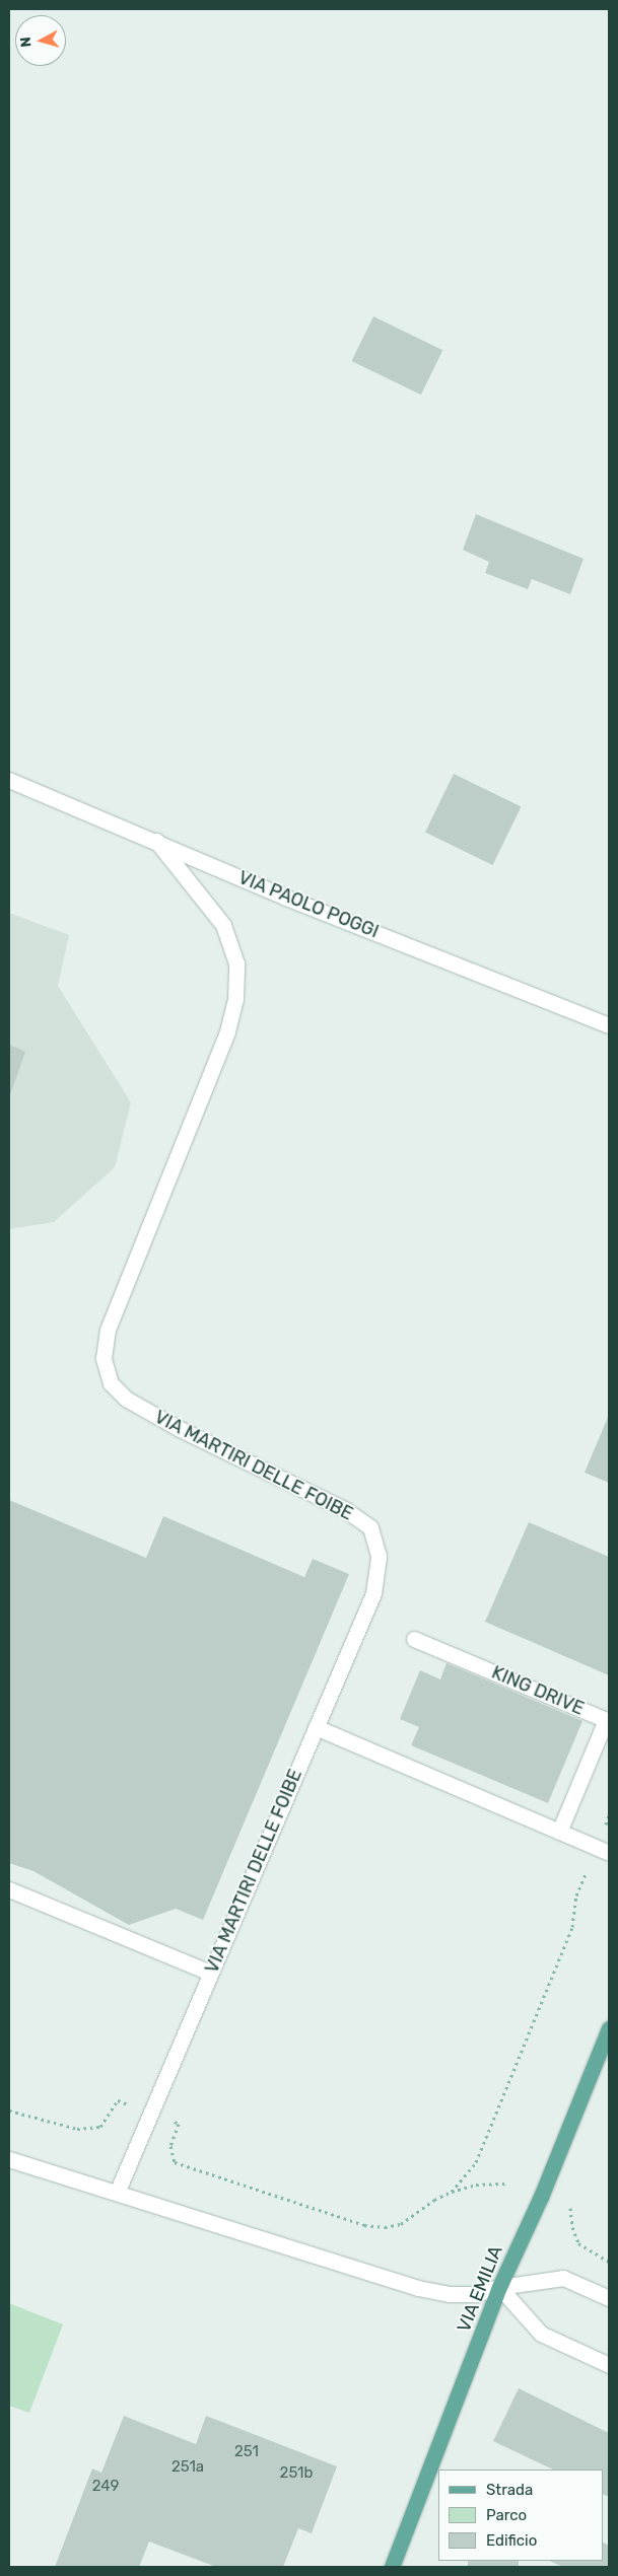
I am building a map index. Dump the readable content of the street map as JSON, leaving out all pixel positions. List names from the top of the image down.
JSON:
{
  "streets": {
    "main road": ["VIA EMILIA"],
    "street": ["VIA PAOLO POGGI", "VIA MARTIRI DELLE FOIBE", "KING DRIVE"]
  },
  "crossings": [
    ["VIA PAOLO POGGI", "VIA MARTIRI DELLE FOIBE"]
  ],
  "house_numbers": [
    "251",
    "251a",
    "251b",
    "249"
  ],
  "legend": ["Strada", "Parco", "Edificio"],
  "north": "left"
}
